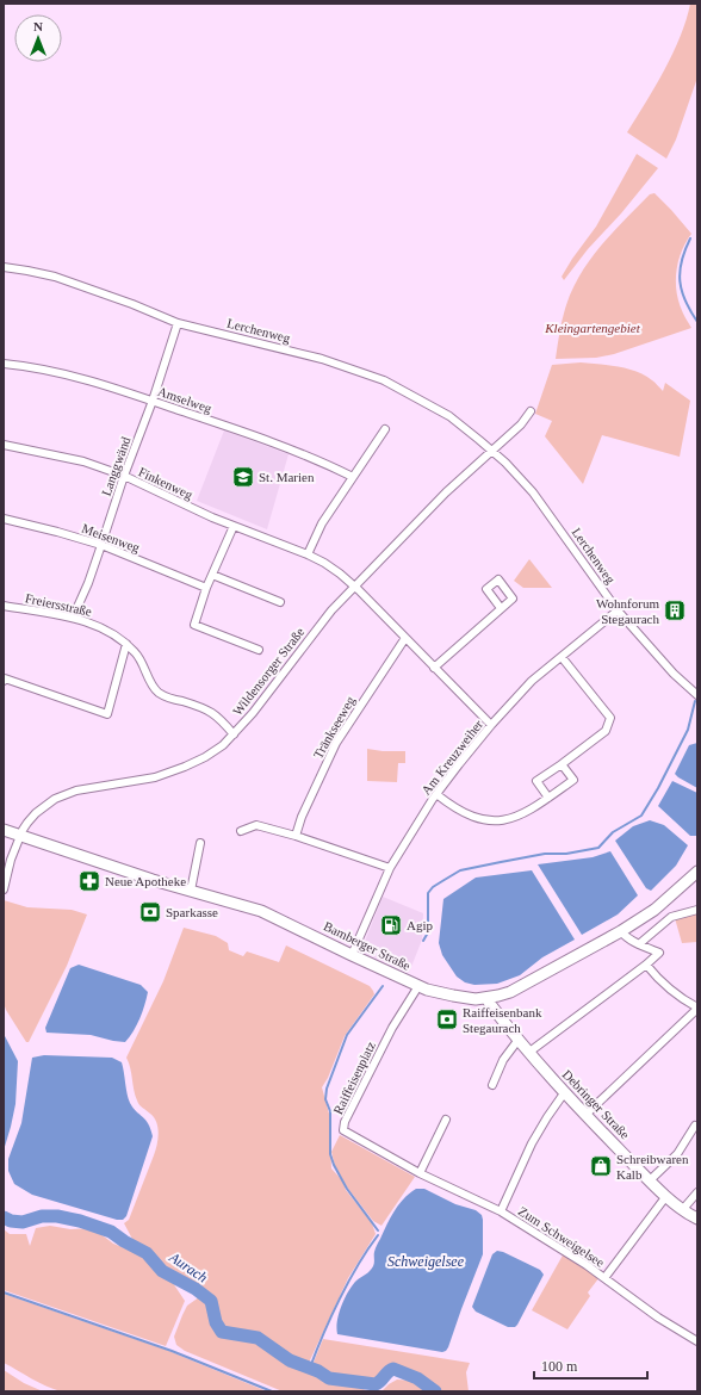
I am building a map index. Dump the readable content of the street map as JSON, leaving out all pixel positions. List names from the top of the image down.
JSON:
{
  "streets": {
    "main road": ["Bamberger Straße", "Debringer Straße"],
    "street": [
      "Lerchenweg",
      "Amselweg",
      "Langgwänd",
      "Finkenweg",
      "Meisenweg",
      "Freiersstraße",
      "Wildensorger Straße",
      "Tränkseeweg",
      "Am Kreuzweiher",
      "Raiffeisenplatz",
      "Zum Schweigelsee"
    ]
  },
  "crossings": [
    ["Lerchenweg", "Langgwänd"],
    ["Lerchenweg", "Wildensorger Straße"],
    ["Lerchenweg", "Am Kreuzweiher"],
    ["Amselweg", "Langgwänd"],
    ["Langgwänd", "Finkenweg"],
    ["Langgwänd", "Meisenweg"],
    ["Langgwänd", "Freiersstraße"],
    ["Finkenweg", "Wildensorger Straße"],
    ["Finkenweg", "Tränkseeweg"],
    ["Finkenweg", "Am Kreuzweiher"],
    ["Freiersstraße", "Wildensorger Straße"],
    ["Wildensorger Straße", "Bamberger Straße"],
    ["Am Kreuzweiher", "Bamberger Straße"],
    ["Bamberger Straße", "Raiffeisenplatz"],
    ["Bamberger Straße", "Debringer Straße"],
    ["Raiffeisenplatz", "Zum Schweigelsee"],
    ["Debringer Straße", "Zum Schweigelsee"]
  ],
  "water": ["Schweigelsee", "Aurach"],
  "parks": ["Kleingartengebiet"],
  "places": {
    "school or university": ["St. Marien"],
    "building": ["Wohnforum Stegaurach"],
    "pharmacy": ["Neue Apotheke"],
    "bank": ["Sparkasse", "Raiffeisenbank Stegaurach"],
    "fuel station": ["Agip"],
    "shop": ["Schreibwaren Kalb"]
  },
  "scale_bar": "100 m",
  "north": "top"
}
